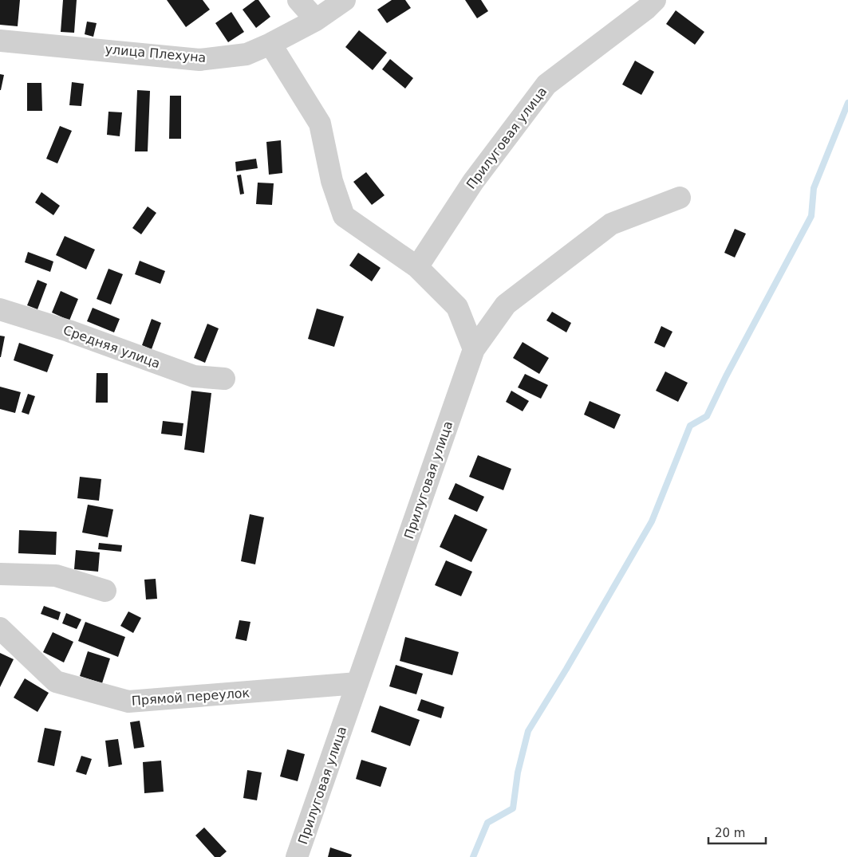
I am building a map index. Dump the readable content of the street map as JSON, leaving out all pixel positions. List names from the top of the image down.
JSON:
{
  "streets": {
    "street": [
      "улица Плехуна",
      "Прилуговая улица",
      "Средняя улица",
      "Прямой переулок"
    ]
  },
  "crossings": [
    ["Прилуговая улица", "Прямой переулок"]
  ],
  "scale_bar": "20 m"
}
